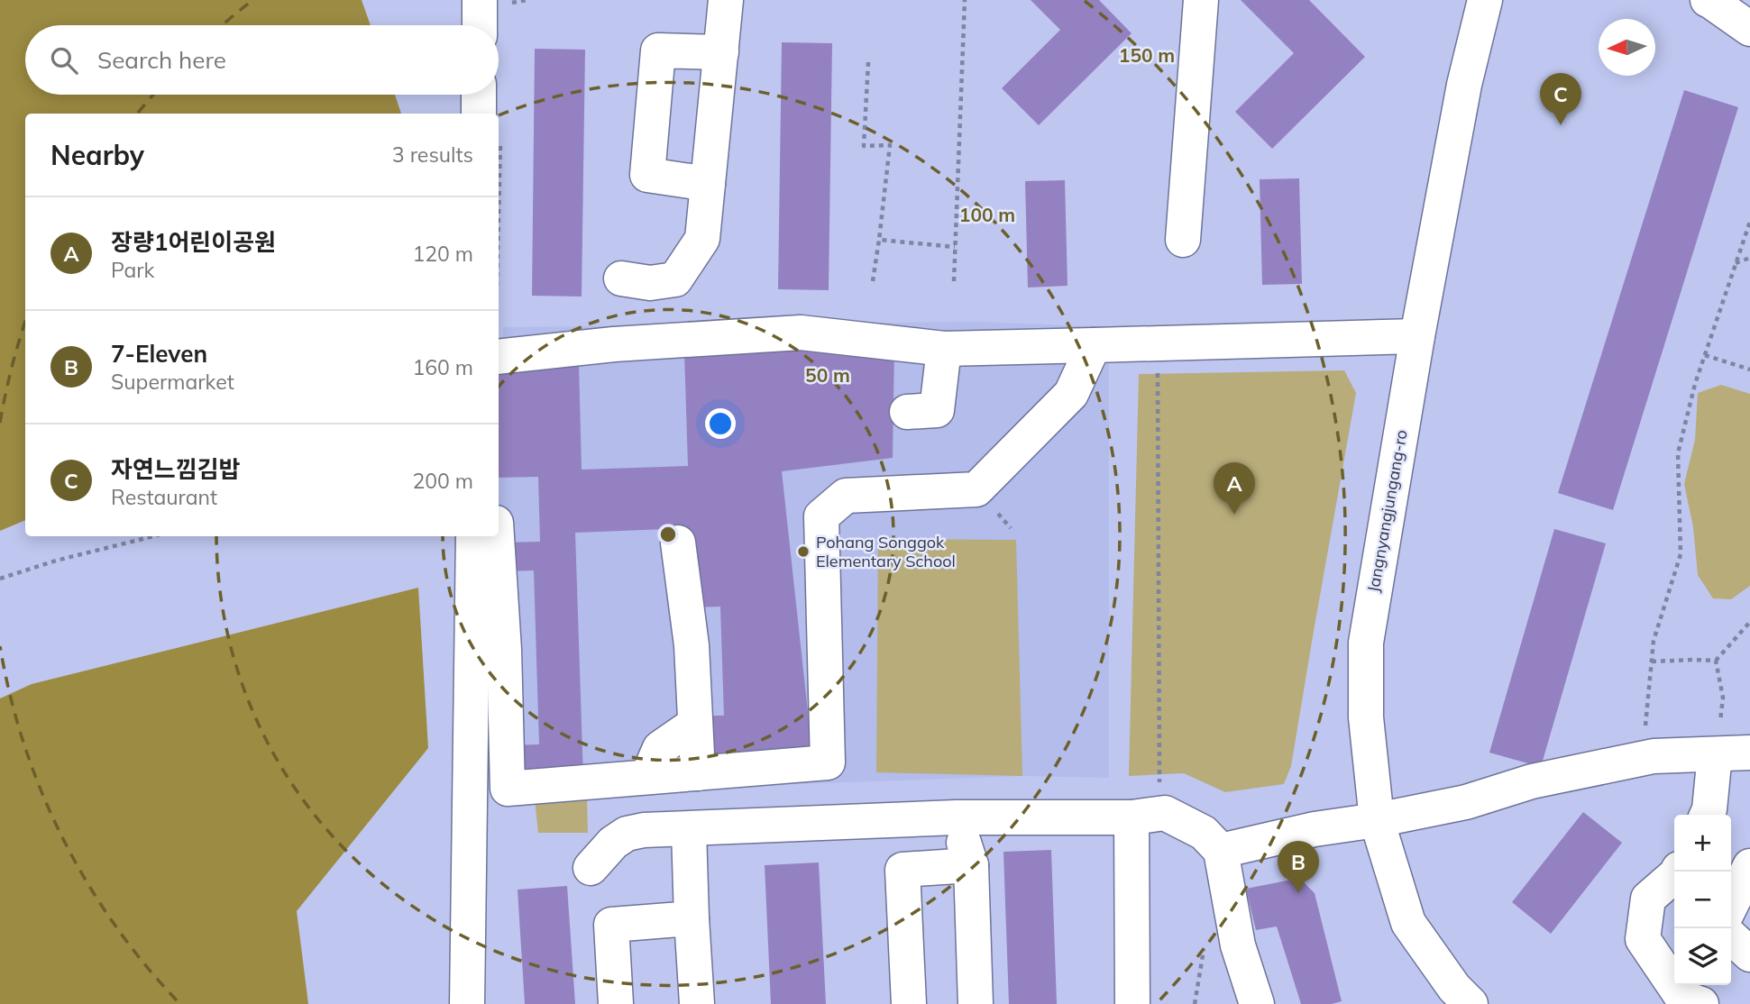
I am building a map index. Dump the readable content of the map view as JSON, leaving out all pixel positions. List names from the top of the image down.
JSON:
{
  "streets": {
    "street": ["Jangnyangjungang-ro"]
  },
  "places": ["Pohang Songgok Elementary School"],
  "north": "left",
  "page": {
    "search": "Search here",
    "pins": ["C", "A", "B"],
    "heading": ["Nearby", "3 results"],
    "list": [
      {
        "mark": "A",
        "name": "장량1어린이공원",
        "note": "Park",
        "value": "120 m"
      },
      {
        "mark": "B",
        "name": "7-Eleven",
        "note": "Supermarket",
        "value": "160 m"
      },
      {
        "mark": "C",
        "name": "자연느낌김밥",
        "note": "Restaurant",
        "value": "200 m"
      }
    ],
    "map_buttons": ["+", "−"]
  },
  "rings": ["150 m", "100 m", "50 m"]
}
